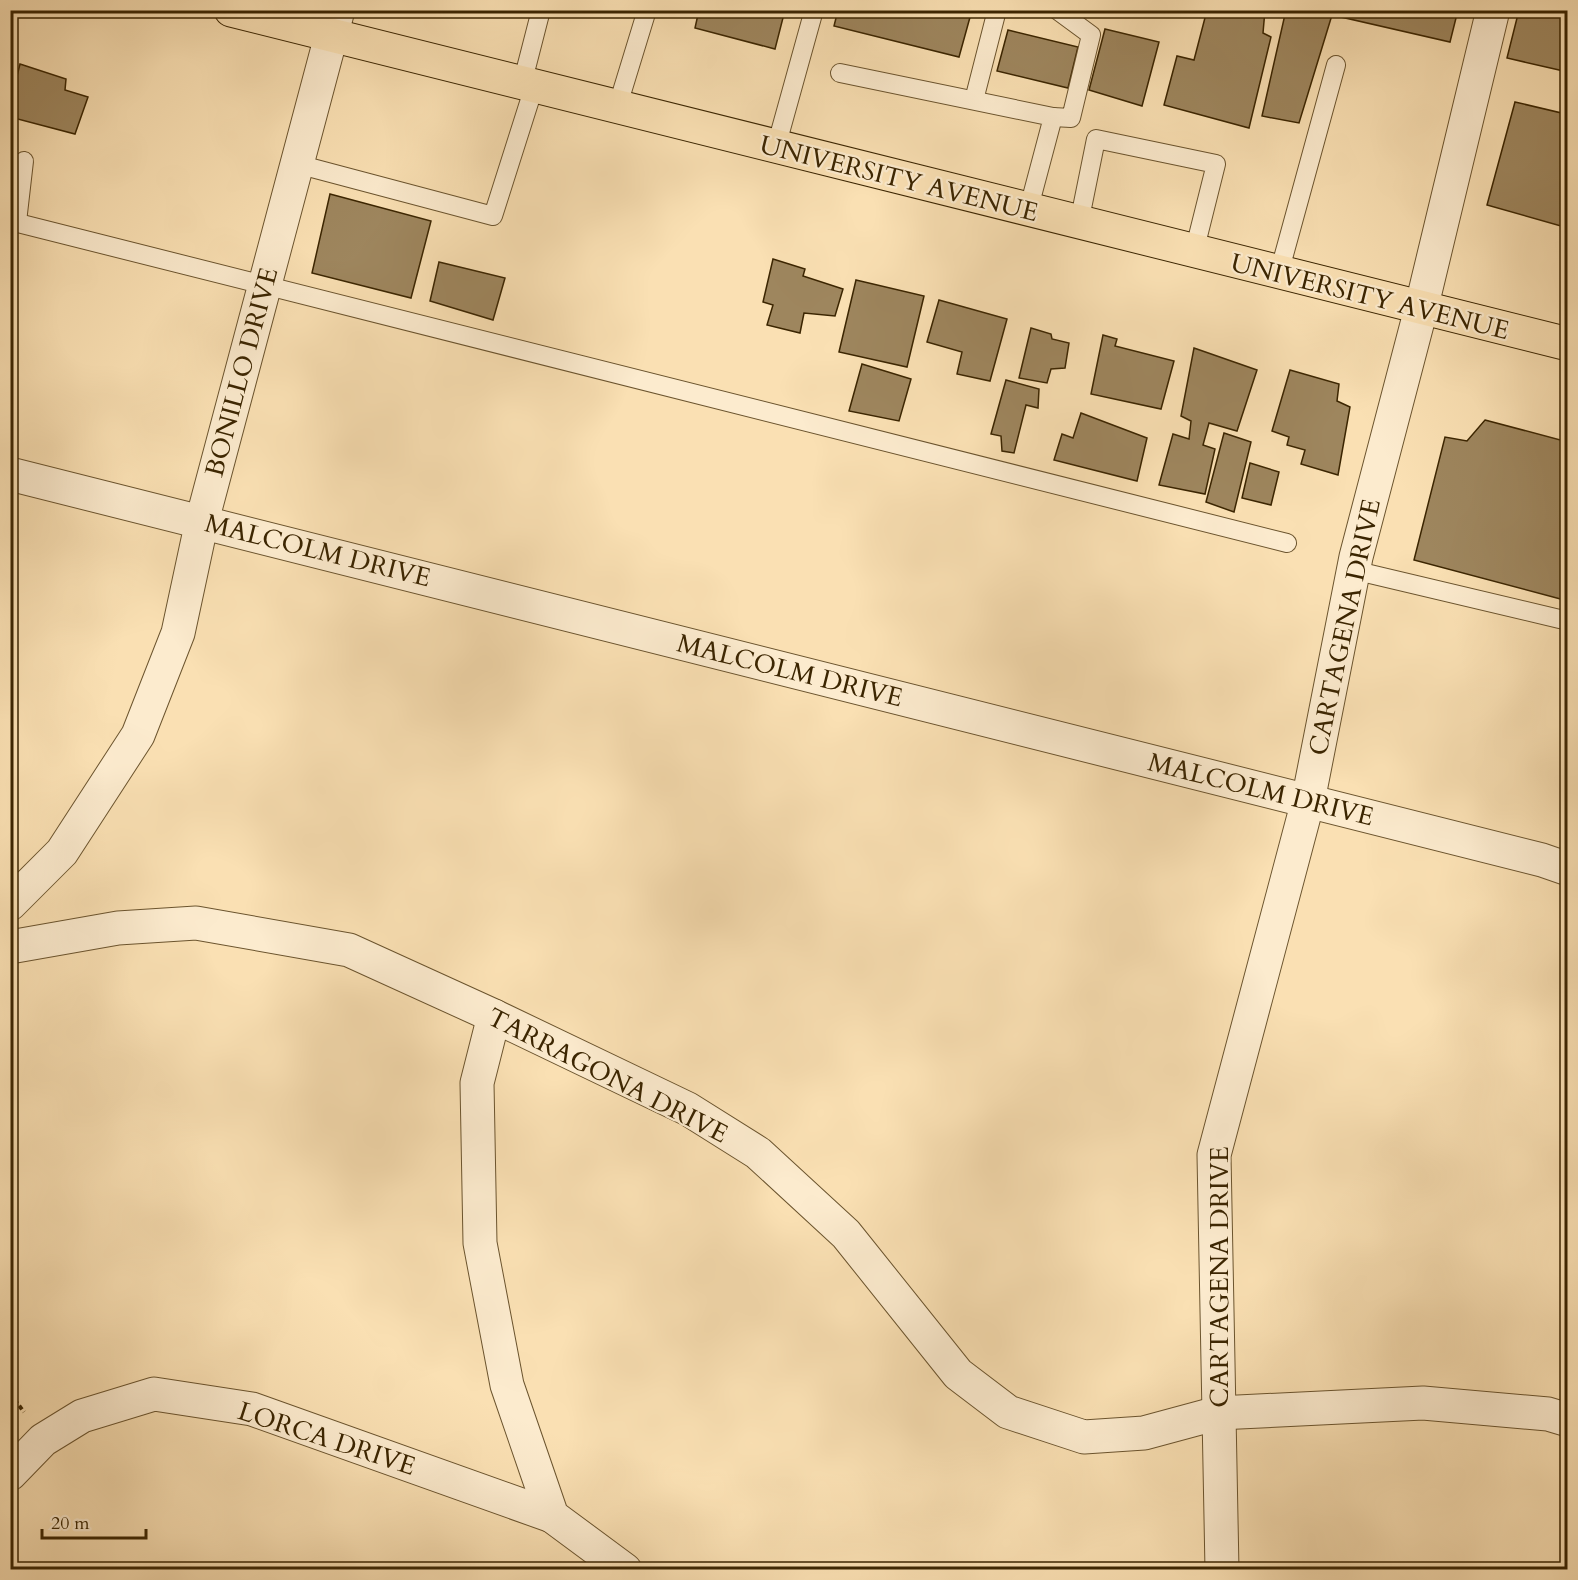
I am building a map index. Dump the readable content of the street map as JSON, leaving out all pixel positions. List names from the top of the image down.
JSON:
{
  "streets": {
    "main road": ["UNIVERSITY AVENUE"],
    "street": [
      "BONILLO DRIVE",
      "MALCOLM DRIVE",
      "CARTAGENA DRIVE",
      "TARRAGONA DRIVE",
      "LORCA DRIVE"
    ]
  },
  "crossings": [
    ["UNIVERSITY AVENUE", "BONILLO DRIVE"],
    ["UNIVERSITY AVENUE", "CARTAGENA DRIVE"],
    ["BONILLO DRIVE", "MALCOLM DRIVE"],
    ["MALCOLM DRIVE", "CARTAGENA DRIVE"],
    ["CARTAGENA DRIVE", "TARRAGONA DRIVE"]
  ],
  "scale_bar": "20 m"
}
